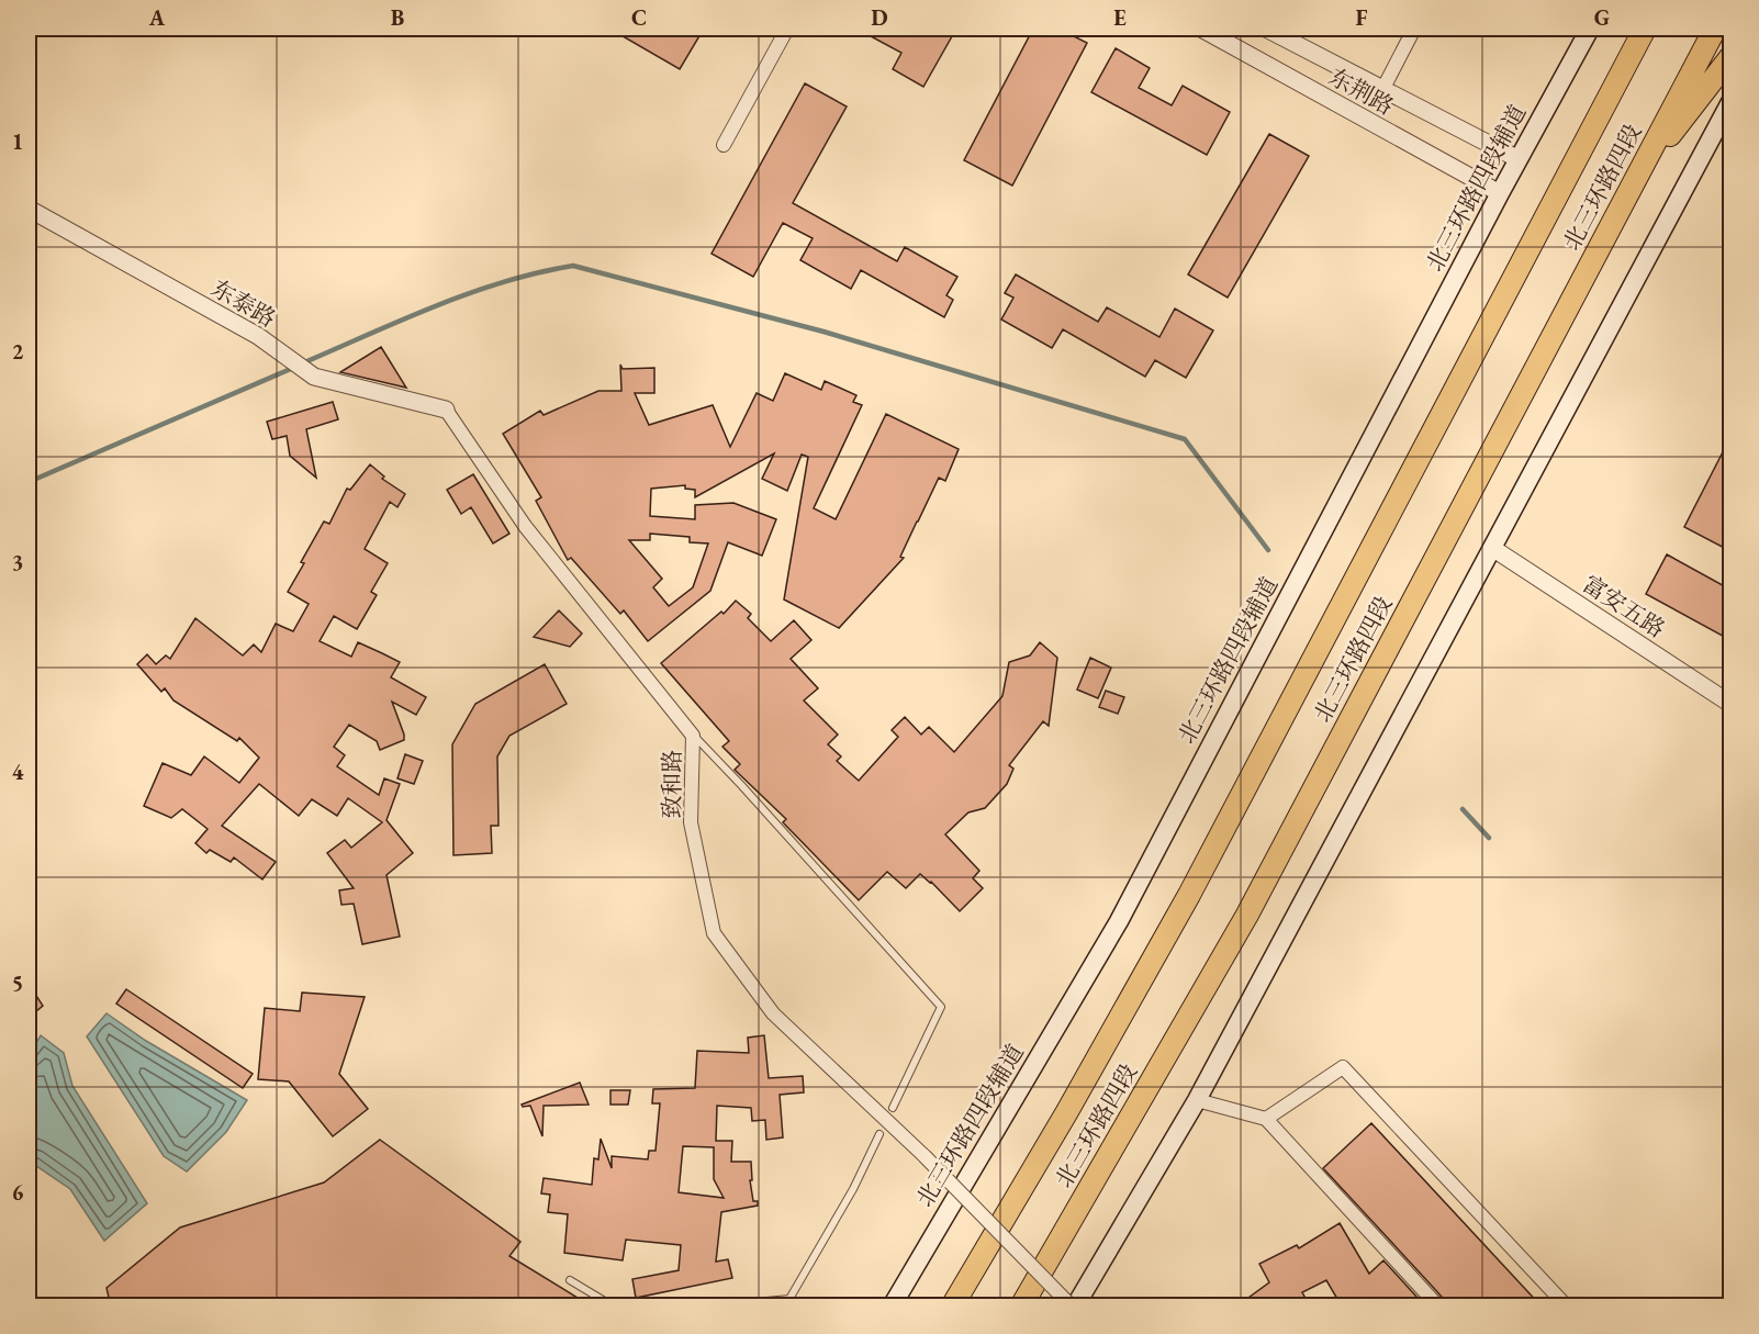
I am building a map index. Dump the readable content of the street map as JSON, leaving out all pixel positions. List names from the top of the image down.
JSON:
{
  "streets": {
    "highway": ["北三环路四段"],
    "main road": ["北三环路四段辅道"],
    "street": [
      "东荆路",
      "东泰路",
      "富安五路",
      "致和路"
    ]
  },
  "crossings": [
    ["东荆路", "北三环路四段辅道"],
    ["东泰路", "致和路"]
  ],
  "grid": {
    "columns": [
      "A",
      "B",
      "C",
      "D",
      "E",
      "F",
      "G"
    ],
    "rows": [
      "1",
      "2",
      "3",
      "4",
      "5",
      "6"
    ]
  }
}
